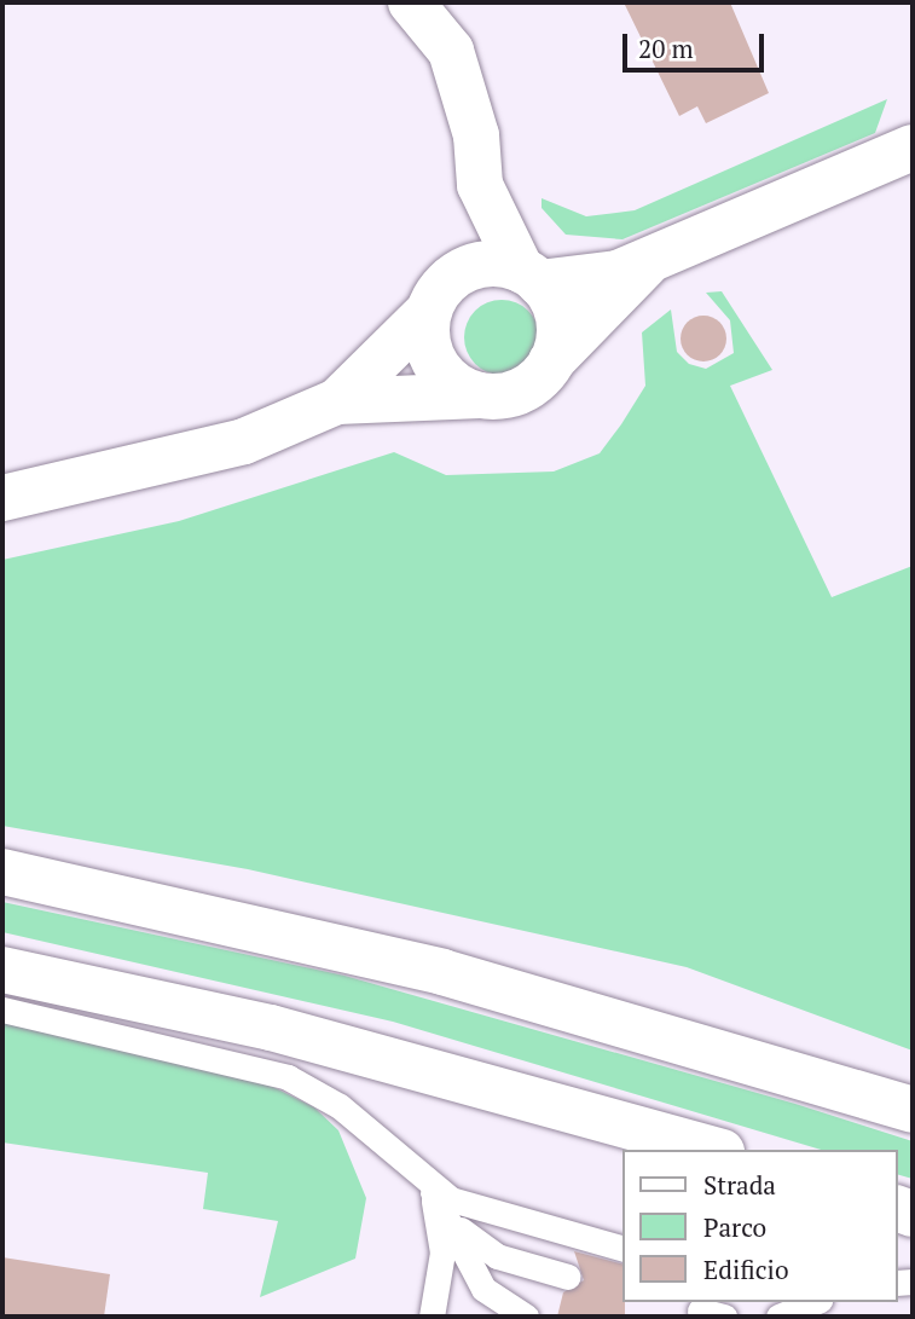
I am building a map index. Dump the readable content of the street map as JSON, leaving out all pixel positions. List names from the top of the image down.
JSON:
{
  "legend": ["Strada", "Parco", "Edificio"],
  "scale_bar": "20 m"
}
